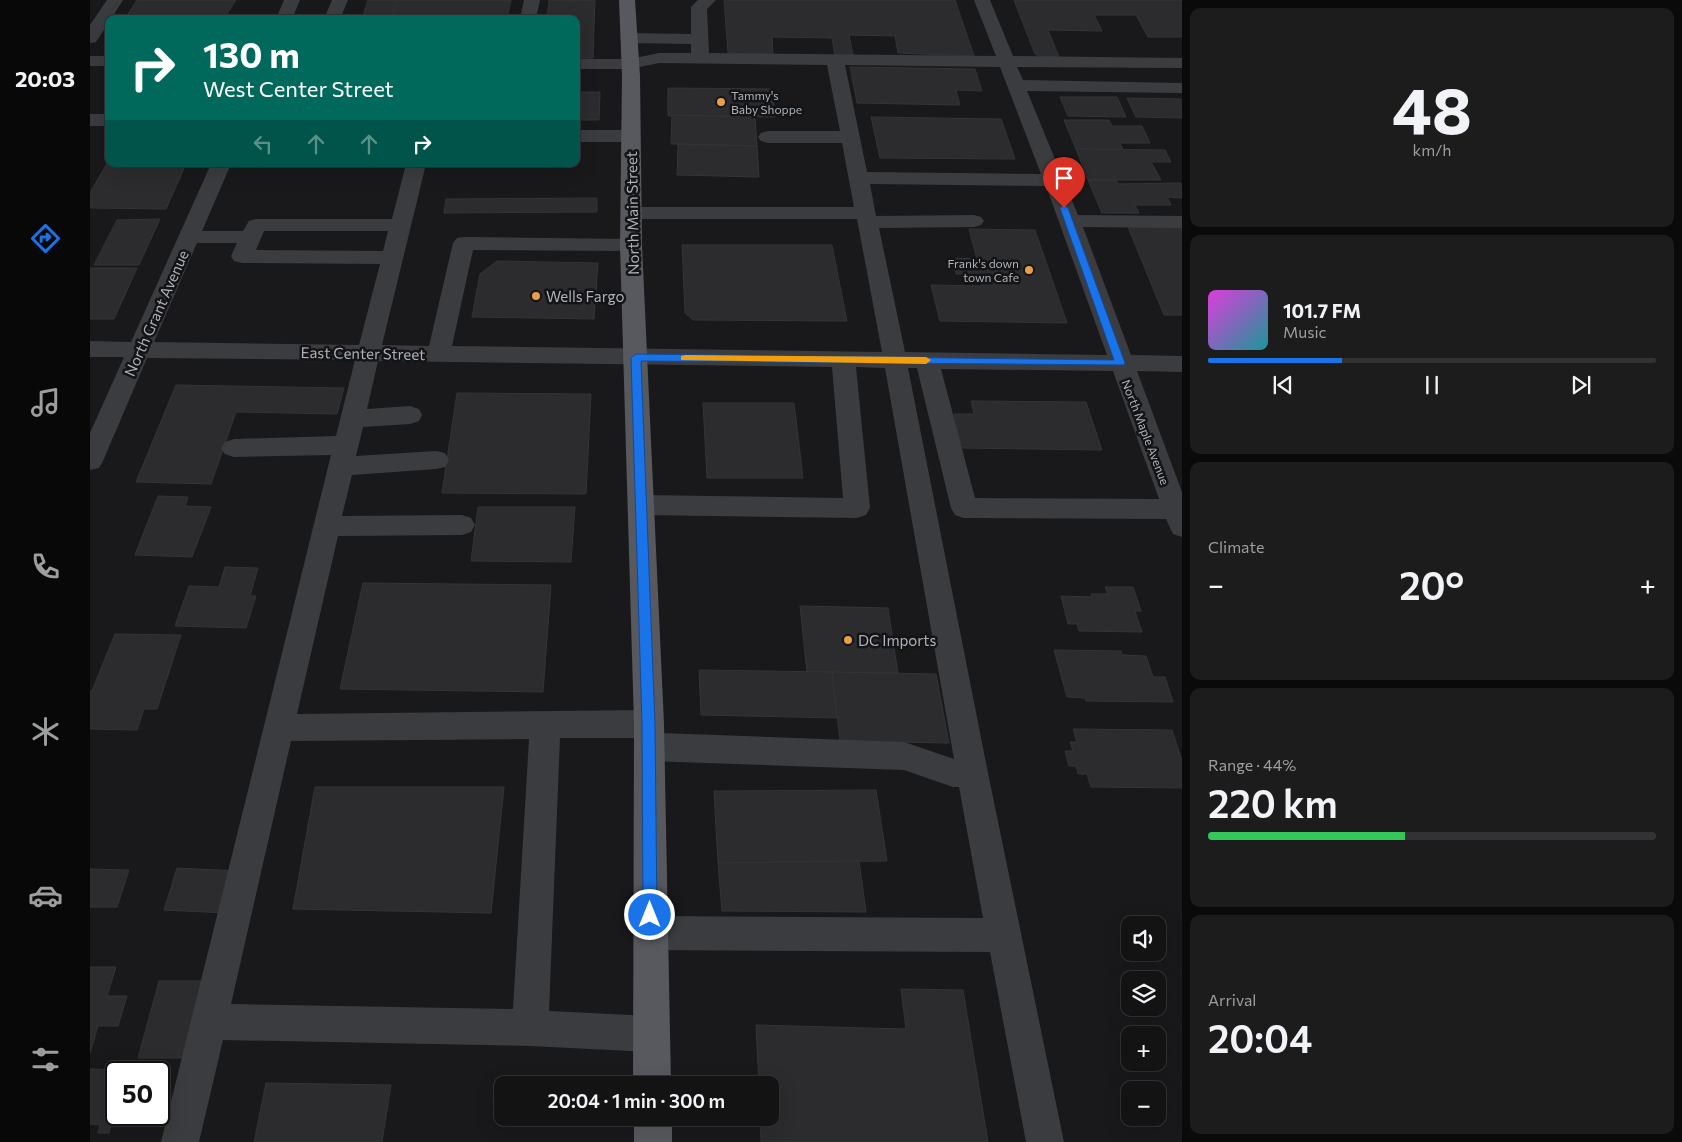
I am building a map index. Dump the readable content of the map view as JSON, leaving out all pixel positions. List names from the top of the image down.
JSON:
{
  "streets": {
    "main road": ["North Main Street"],
    "street": ["North Grant Avenue", "East Center Street", "North Maple Avenue"]
  },
  "crossings": [
    ["North Main Street", "East Center Street"],
    ["North Grant Avenue", "East Center Street"],
    ["East Center Street", "North Maple Avenue"]
  ],
  "places": [
    "Tammy's Baby Shoppe",
    "Frank's down town Cafe",
    "Wells Fargo",
    "DC Imports"
  ],
  "page": {
    "tabs": "20:03",
    "tile": [
      ["48", "km/h"],
      "Climate",
      ["Range · 44%", "220 km"],
      ["Arrival", "20:04"]
    ],
    "turn": ["130 m", "West Center Street"],
    "song": ["101.7 FM", "Music"],
    "heat": ["−", "20°", "+"],
    "map_buttons": ["+", "−"],
    "limit": "50",
    "trip": "20:04 · 1 min · 300 m"
  }
}
